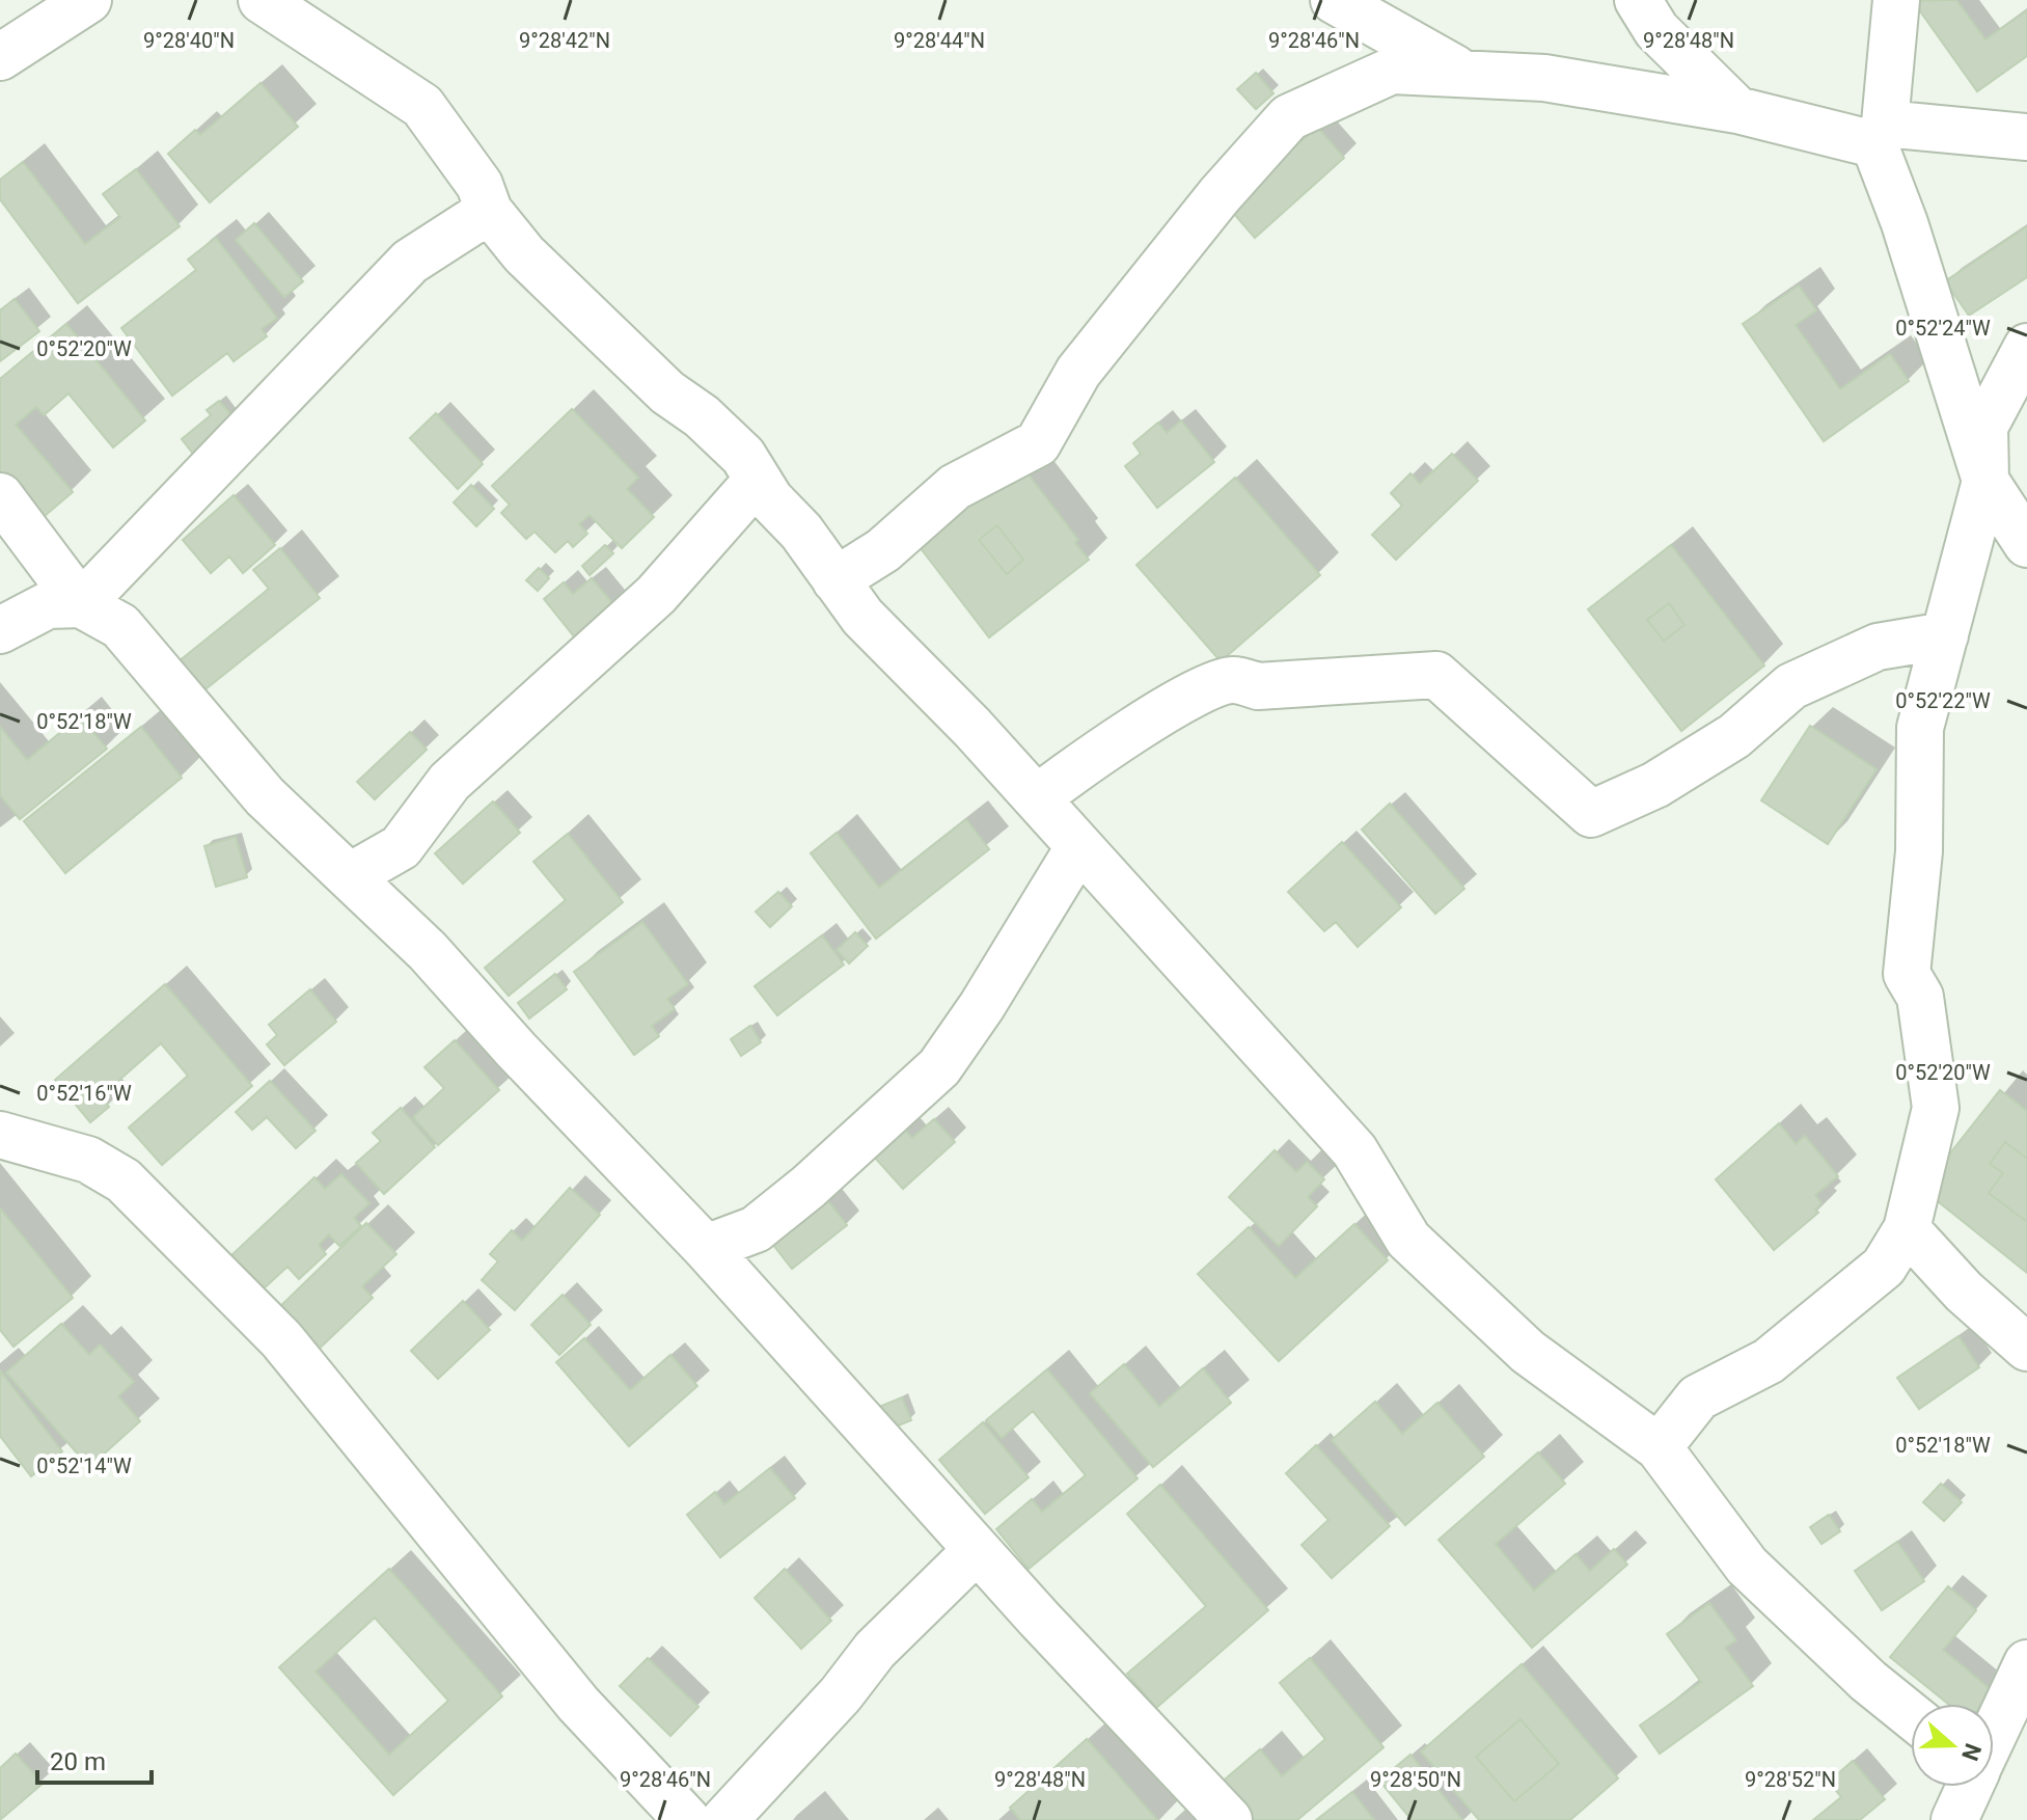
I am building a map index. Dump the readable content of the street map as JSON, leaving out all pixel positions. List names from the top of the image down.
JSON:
{
  "scale_bar": "20 m",
  "north": "right",
  "coordinates": [
    "9°28'40\"N",
    "9°28'46\"N",
    "9°28'42\"N",
    "9°28'44\"N",
    "9°28'48\"N",
    "0°52'24\"W",
    "0°52'20\"W",
    "0°52'22\"W",
    "0°52'18\"W",
    "0°52'16\"W",
    "0°52'14\"W",
    "9°28'50\"N",
    "9°28'52\"N"
  ]
}
